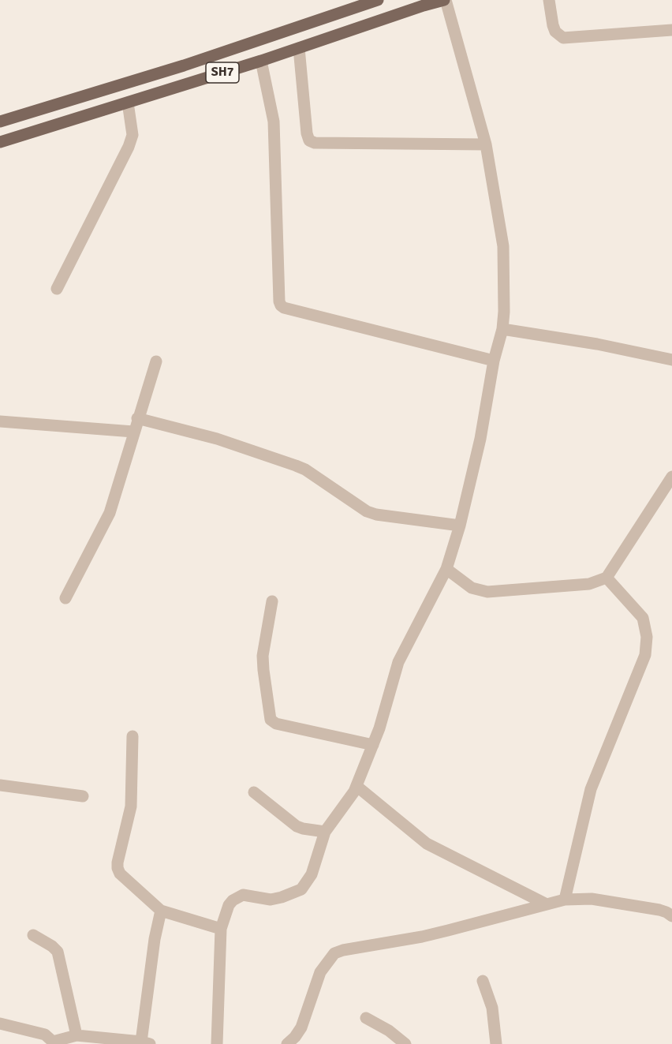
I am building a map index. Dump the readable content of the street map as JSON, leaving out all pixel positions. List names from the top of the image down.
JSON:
{
  "streets": {
    "main road": ["SH7"]
  }
}
